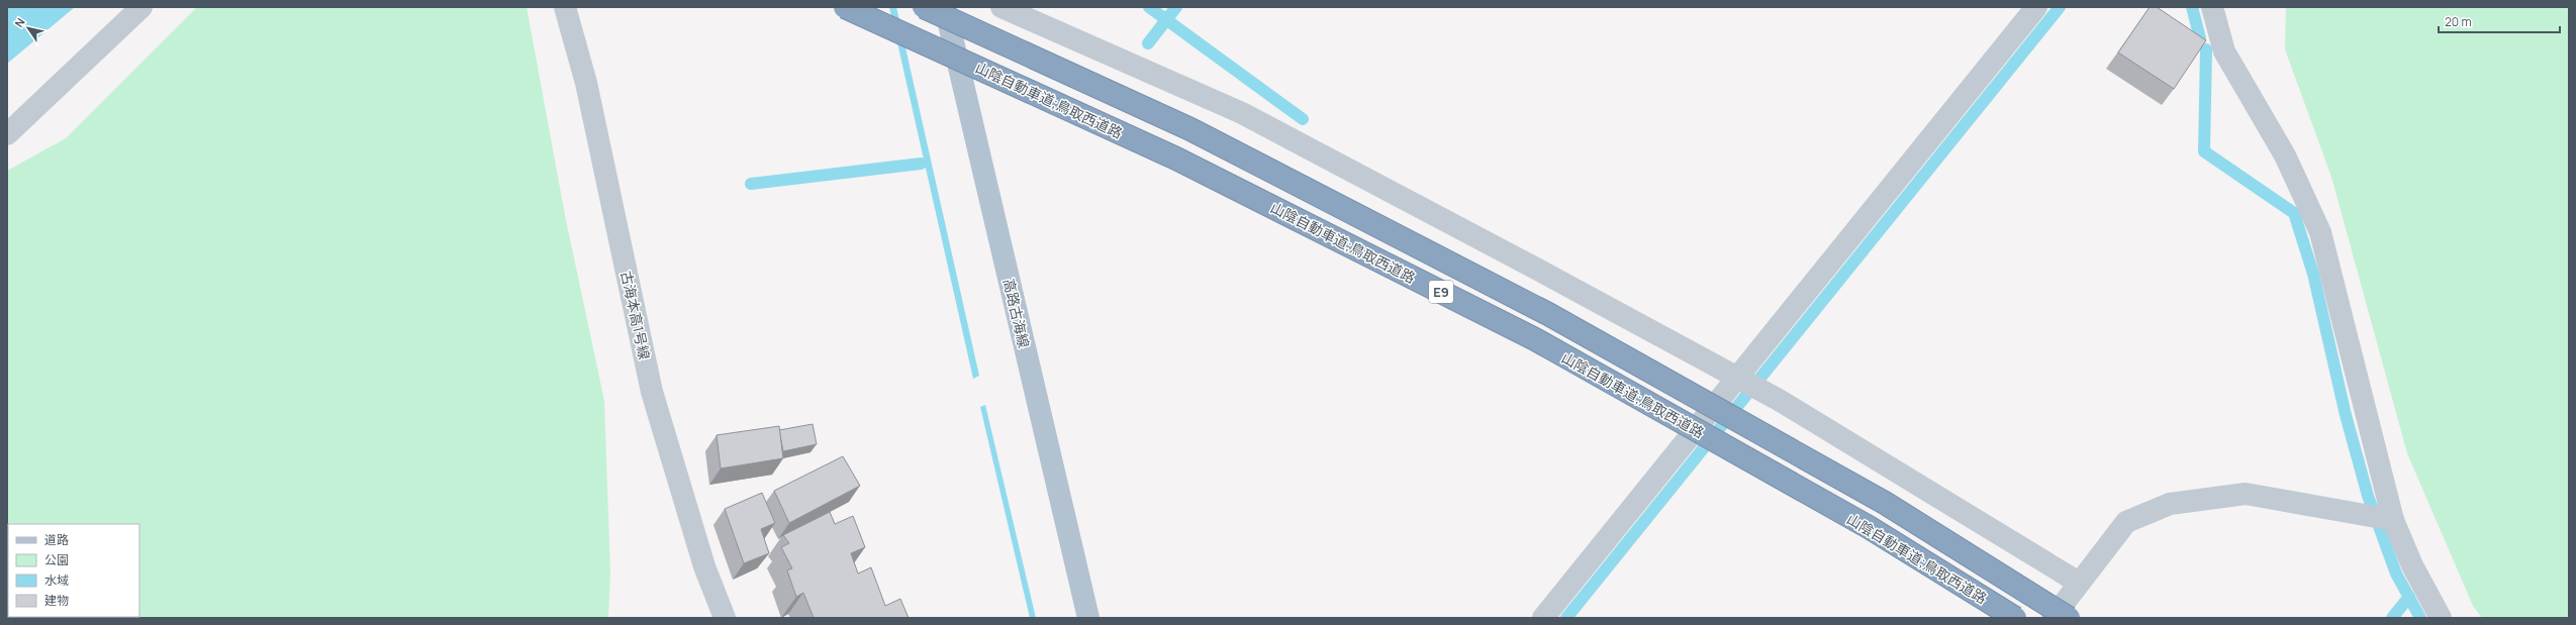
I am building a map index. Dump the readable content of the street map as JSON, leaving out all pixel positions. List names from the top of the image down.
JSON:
{
  "streets": {
    "highway": ["山陰自動車道;鳥取西道路", "E9"],
    "main road": ["高路古海線"],
    "street": ["古海本高1号線"]
  },
  "legend": [
    "道路",
    "公園",
    "水域",
    "建物"
  ],
  "scale_bar": "20 m",
  "north": "top left"
}
